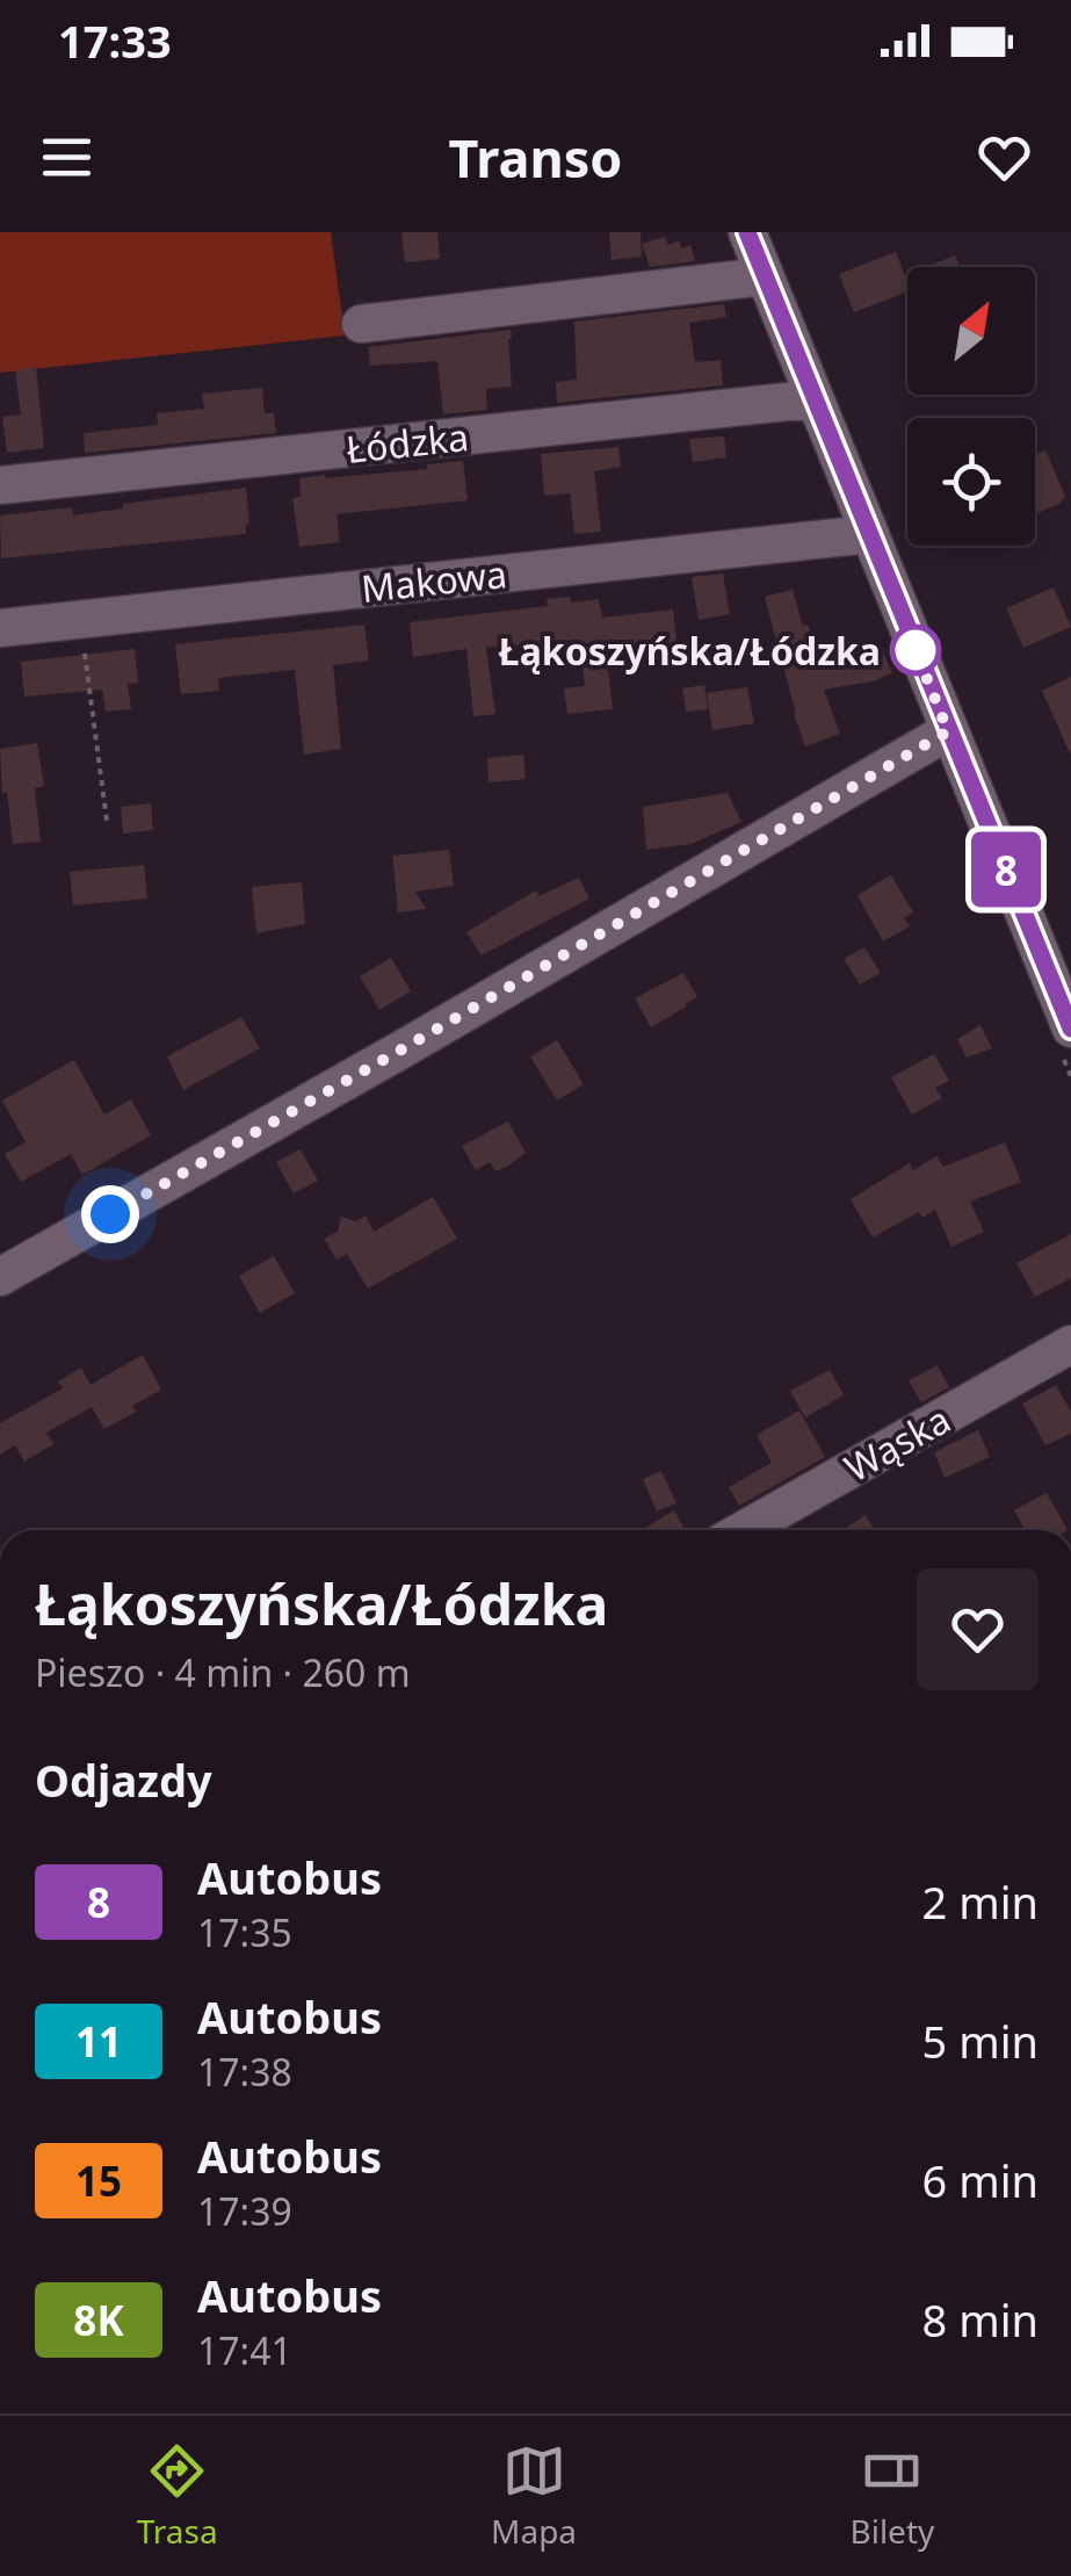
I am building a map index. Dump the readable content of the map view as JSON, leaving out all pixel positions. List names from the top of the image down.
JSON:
{
  "streets": {
    "street": ["Łódzka", "Makowa", "Wąska"]
  },
  "places": ["Łąkoszyńska/Łódzka"],
  "lines": ["bus line 8"],
  "north": "top right",
  "page": {
    "status": "17:33",
    "header": "Transo",
    "on_map": "8",
    "heading": [
      ["Łąkoszyńska/Łódzka", "Pieszo · 4 min · 260 m"],
      "Odjazdy"
    ],
    "list": [
      {
        "mark": "8",
        "name": "Autobus",
        "note": "17:35",
        "value": "2 min"
      },
      {
        "mark": "11",
        "name": "Autobus",
        "note": "17:38",
        "value": "5 min"
      },
      {
        "mark": "15",
        "name": "Autobus",
        "note": "17:39",
        "value": "6 min"
      },
      {
        "mark": "8K",
        "name": "Autobus",
        "note": "17:41",
        "value": "8 min"
      }
    ],
    "tabs": ["Trasa", "Mapa", "Bilety"]
  }
}
